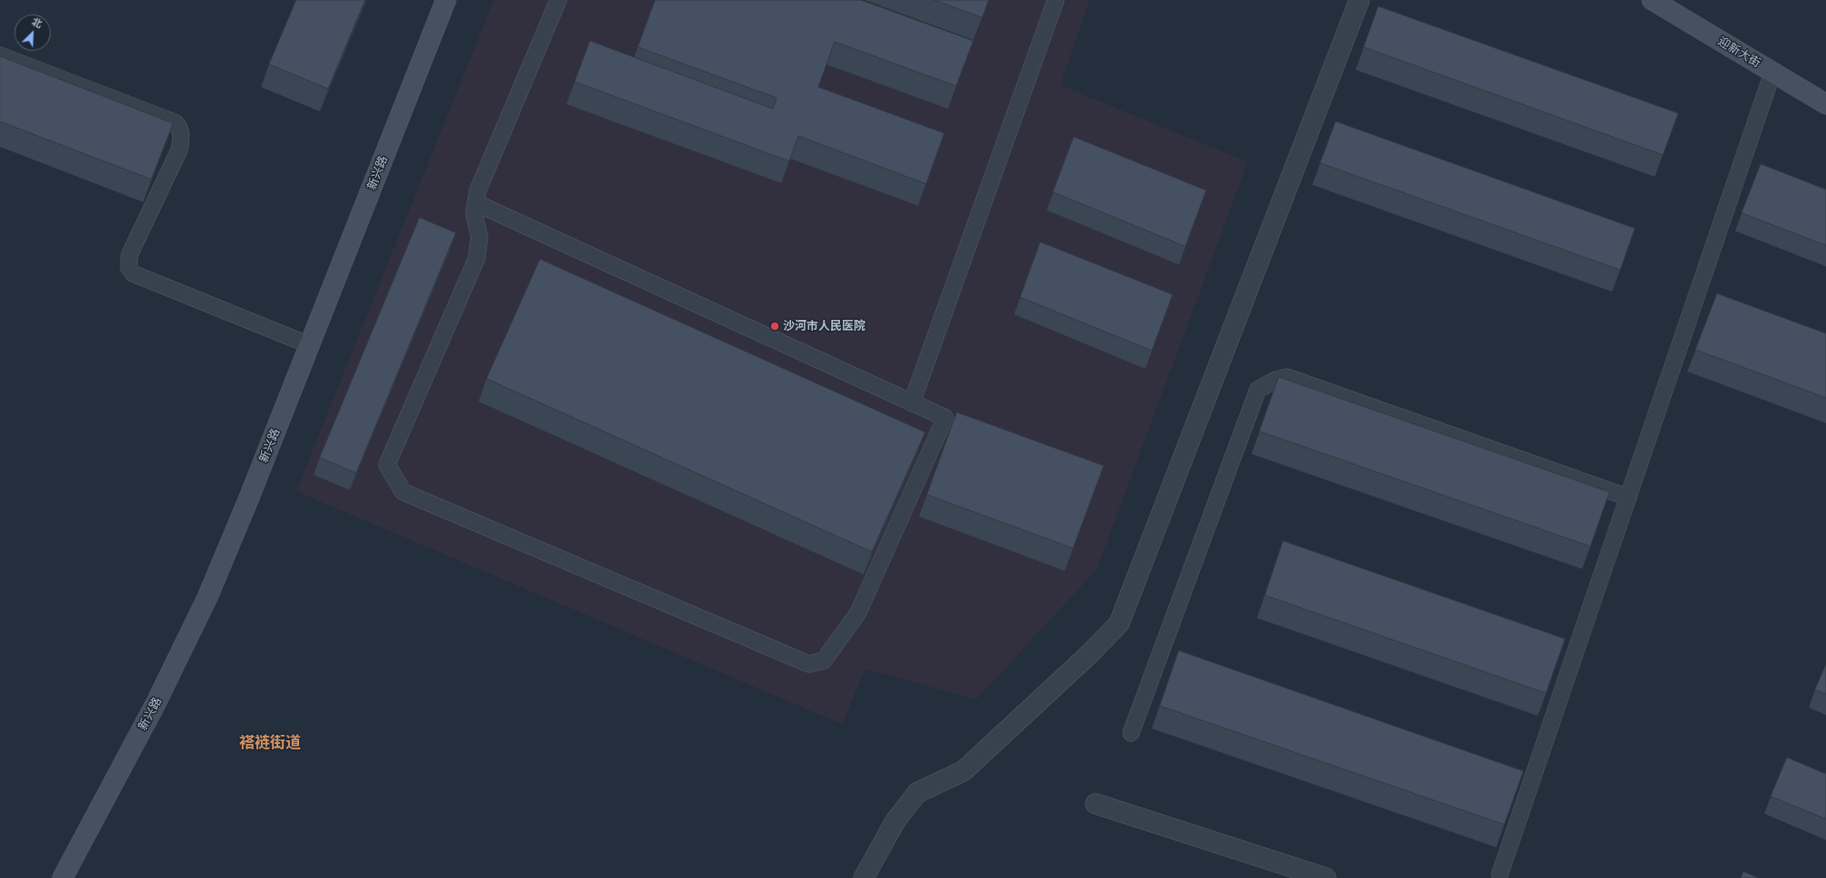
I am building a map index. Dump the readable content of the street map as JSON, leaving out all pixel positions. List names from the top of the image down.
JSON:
{
  "streets": {
    "main road": ["迎新大街", "新兴路"]
  },
  "districts": ["褡裢街道"],
  "places": ["沙河市人民医院"],
  "north": "top right"
}
